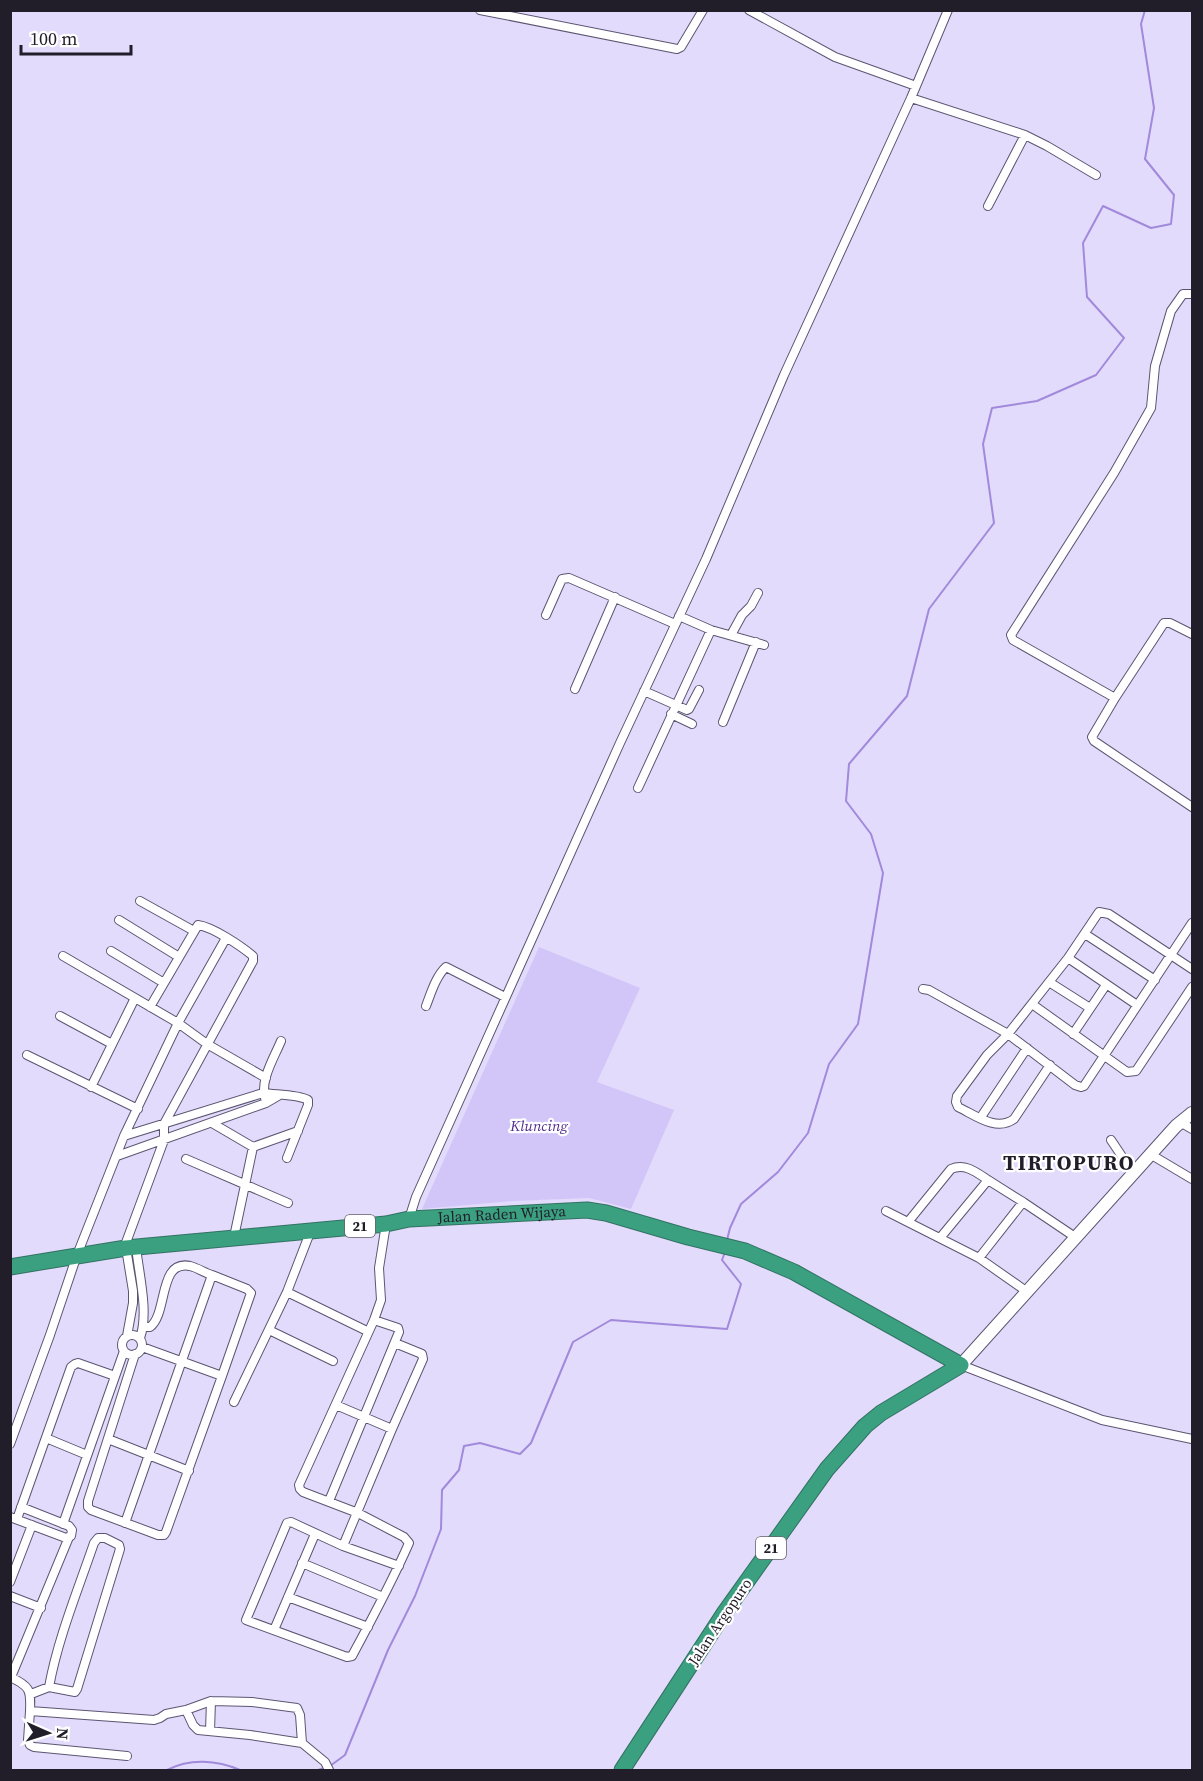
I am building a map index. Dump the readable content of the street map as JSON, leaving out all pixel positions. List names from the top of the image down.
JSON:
{
  "streets": {
    "highway": ["Jalan Raden Wijaya", "21", "Jalan Argopuro"]
  },
  "crossings": [
    ["Jalan Raden Wijaya", "Jalan Argopuro"]
  ],
  "districts": ["TIRTOPURO"],
  "parks": ["Kluncing"],
  "scale_bar": "100 m",
  "north": "right"
}
